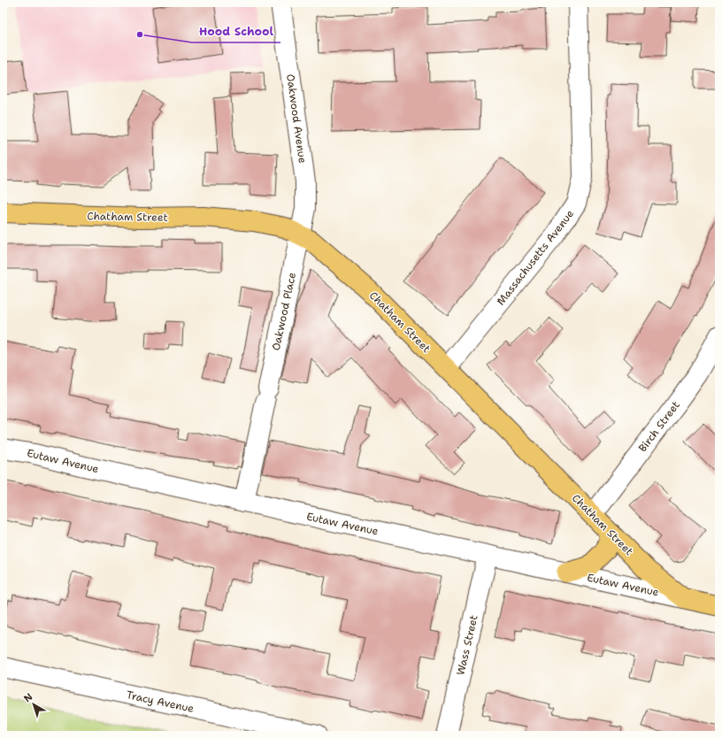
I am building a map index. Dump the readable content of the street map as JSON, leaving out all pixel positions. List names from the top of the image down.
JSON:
{
  "streets": {
    "main road": ["Chatham Street"],
    "street": [
      "Oakwood Avenue",
      "Massachusetts Avenue",
      "Oakwood Place",
      "Birch Street",
      "Eutaw Avenue",
      "Wass Street",
      "Tracy Avenue"
    ]
  },
  "crossings": [
    ["Oakwood Avenue", "Chatham Street"],
    ["Oakwood Avenue", "Oakwood Place"],
    ["Chatham Street", "Massachusetts Avenue"],
    ["Chatham Street", "Oakwood Place"],
    ["Chatham Street", "Birch Street"],
    ["Chatham Street", "Eutaw Avenue"],
    ["Oakwood Place", "Eutaw Avenue"],
    ["Eutaw Avenue", "Wass Street"]
  ],
  "places": ["Hood School"],
  "north": "top left"
}
